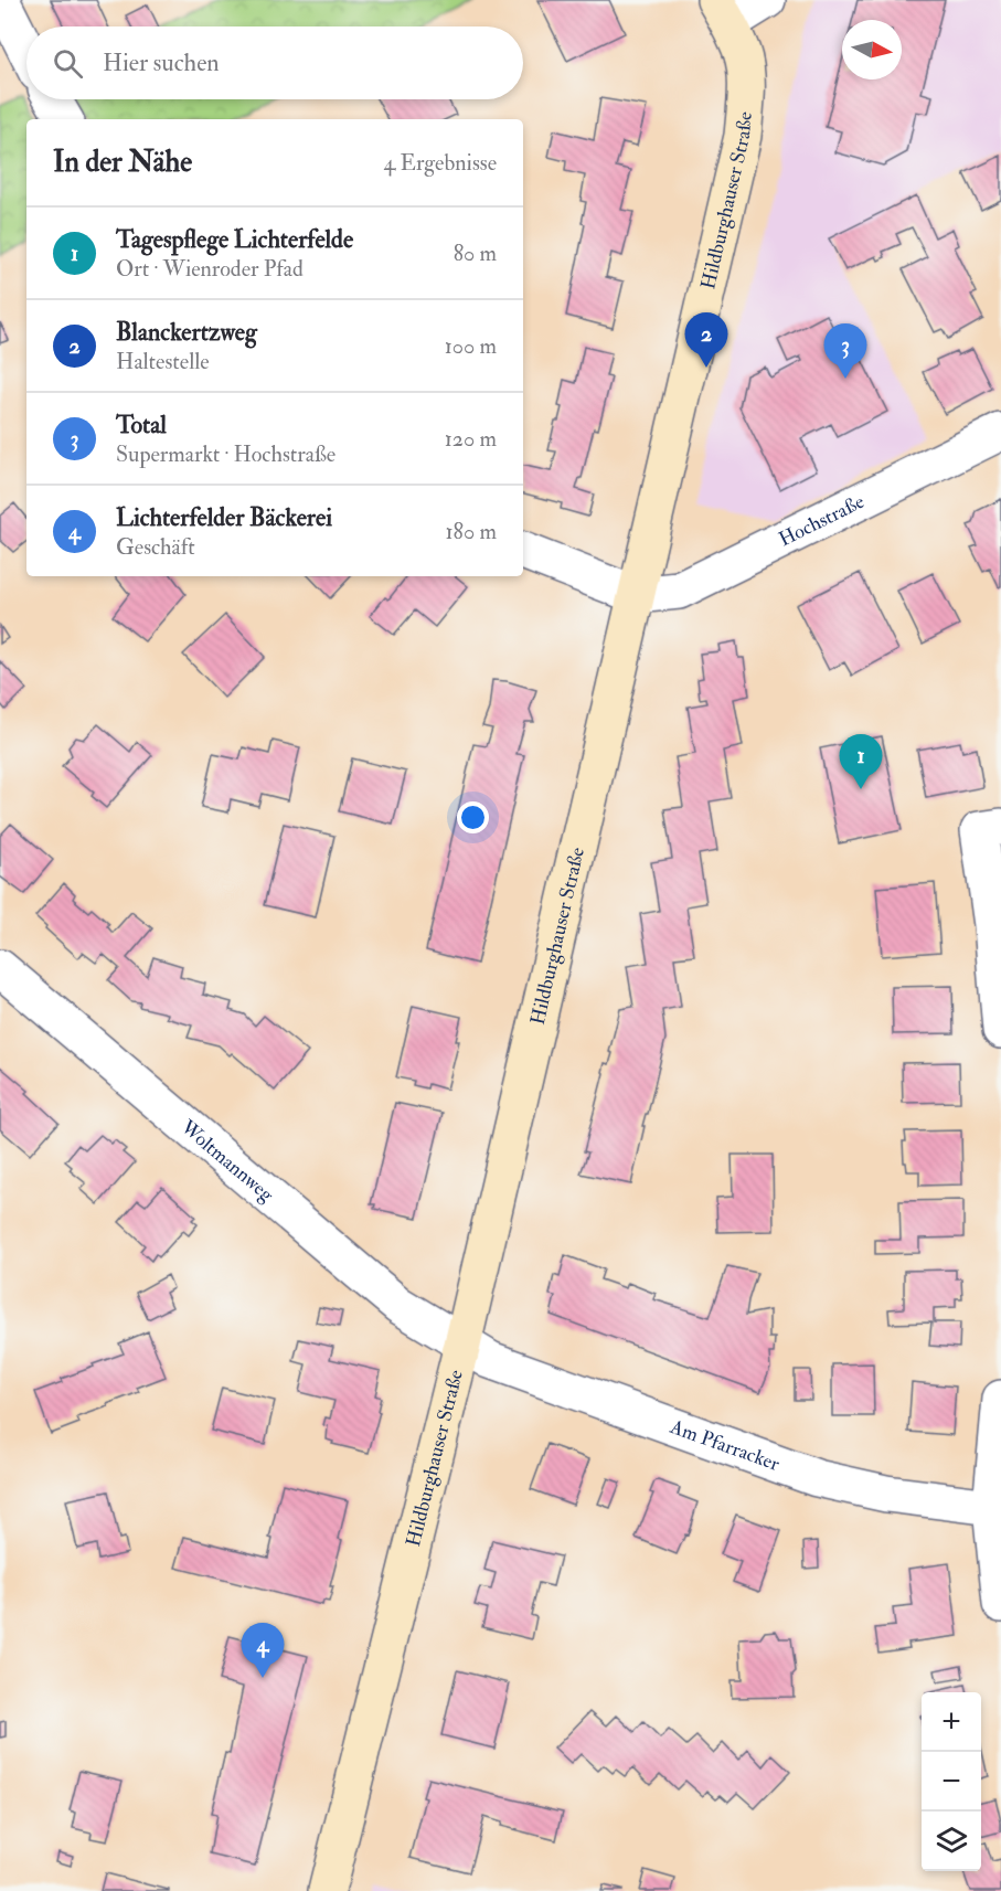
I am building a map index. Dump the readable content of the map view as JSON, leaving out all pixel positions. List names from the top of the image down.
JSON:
{
  "streets": {
    "main road": ["Hildburghauser Straße"],
    "street": ["Hochstraße", "Woltmannweg", "Am Pfarracker"]
  },
  "crossings": [
    ["Hildburghauser Straße", "Hochstraße"],
    ["Hildburghauser Straße", "Woltmannweg"],
    ["Hildburghauser Straße", "Am Pfarracker"],
    ["Woltmannweg", "Am Pfarracker"]
  ],
  "north": "right",
  "page": {
    "search": "Hier suchen",
    "heading": ["In der Nähe", "4 Ergebnisse"],
    "list": [
      {
        "mark": "1",
        "name": "Tagespflege Lichterfelde",
        "note": "Ort · Wienroder Pfad",
        "value": "80 m"
      },
      {
        "mark": "2",
        "name": "Blanckertzweg",
        "note": "Haltestelle",
        "value": "100 m"
      },
      {
        "mark": "3",
        "name": "Total",
        "note": "Supermarkt · Hochstraße",
        "value": "120 m"
      },
      {
        "mark": "4",
        "name": "Lichterfelder Bäckerei",
        "note": "Geschäft",
        "value": "180 m"
      }
    ],
    "pins": [
      "2",
      "3",
      "1",
      "4"
    ],
    "map_buttons": ["+", "−"]
  }
}
